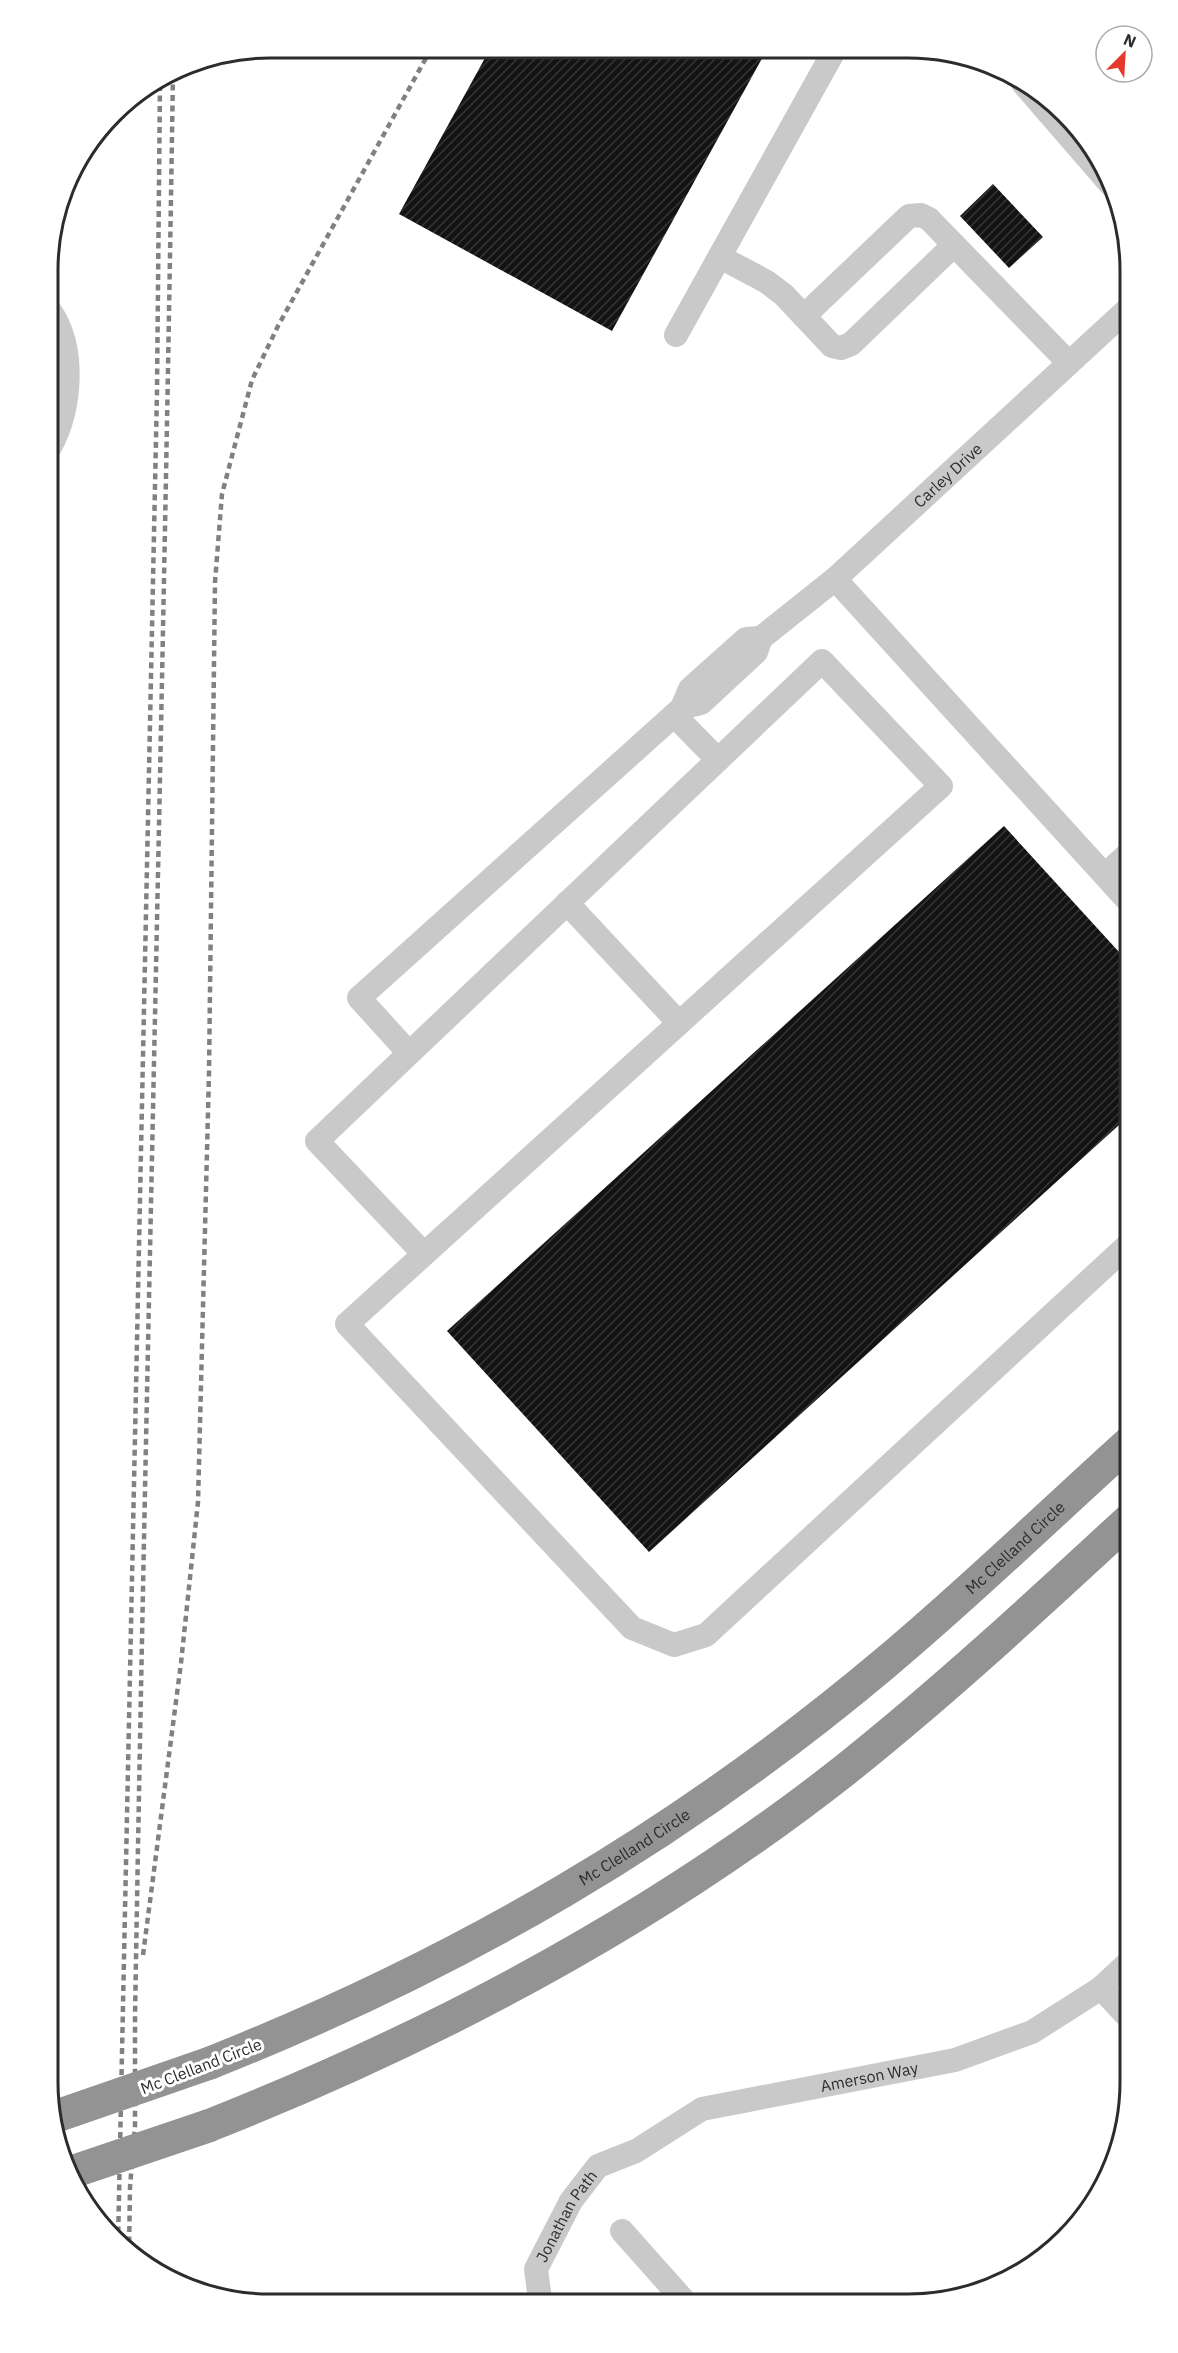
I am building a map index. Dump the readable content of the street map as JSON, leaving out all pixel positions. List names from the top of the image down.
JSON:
{
  "streets": {
    "highway": ["Mc Clelland Circle"],
    "street": ["Carley Drive", "Amerson Way", "Jonathan Path"]
  },
  "crossings": [
    ["Amerson Way", "Jonathan Path"]
  ],
  "north": "top right"
}
